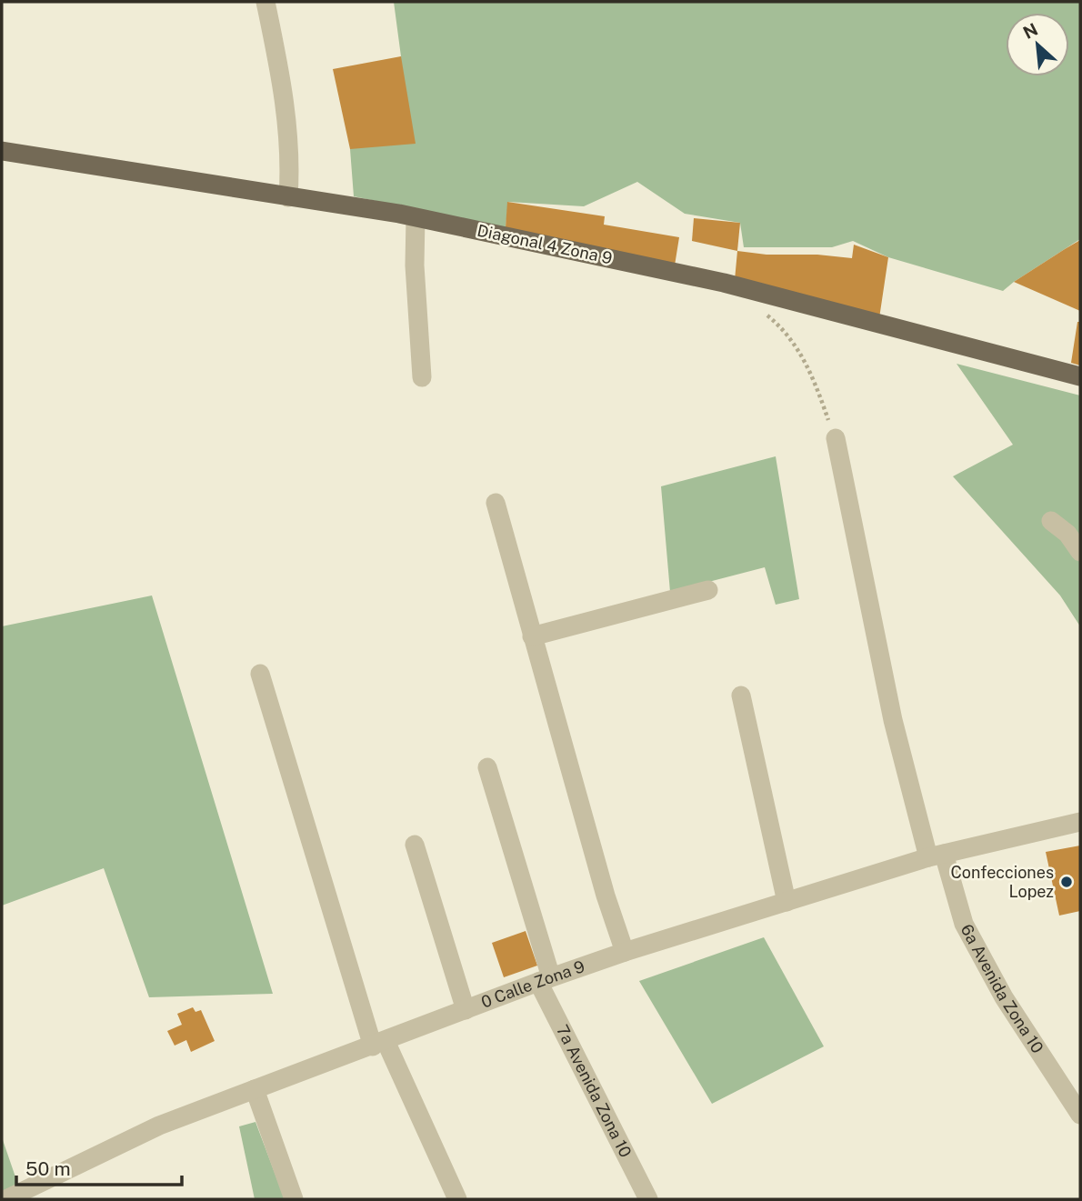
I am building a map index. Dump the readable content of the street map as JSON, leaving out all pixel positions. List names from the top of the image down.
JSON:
{
  "streets": {
    "main road": ["Diagonal 4 Zona 9"],
    "street": ["0 Calle Zona 9", "6a Avenida Zona 10", "7a Avenida Zona 10"]
  },
  "crossings": [
    ["0 Calle Zona 9", "6a Avenida Zona 10"],
    ["0 Calle Zona 9", "7a Avenida Zona 10"]
  ],
  "places": ["Confecciones Lopez"],
  "scale_bar": "50 m",
  "north": "top left"
}
